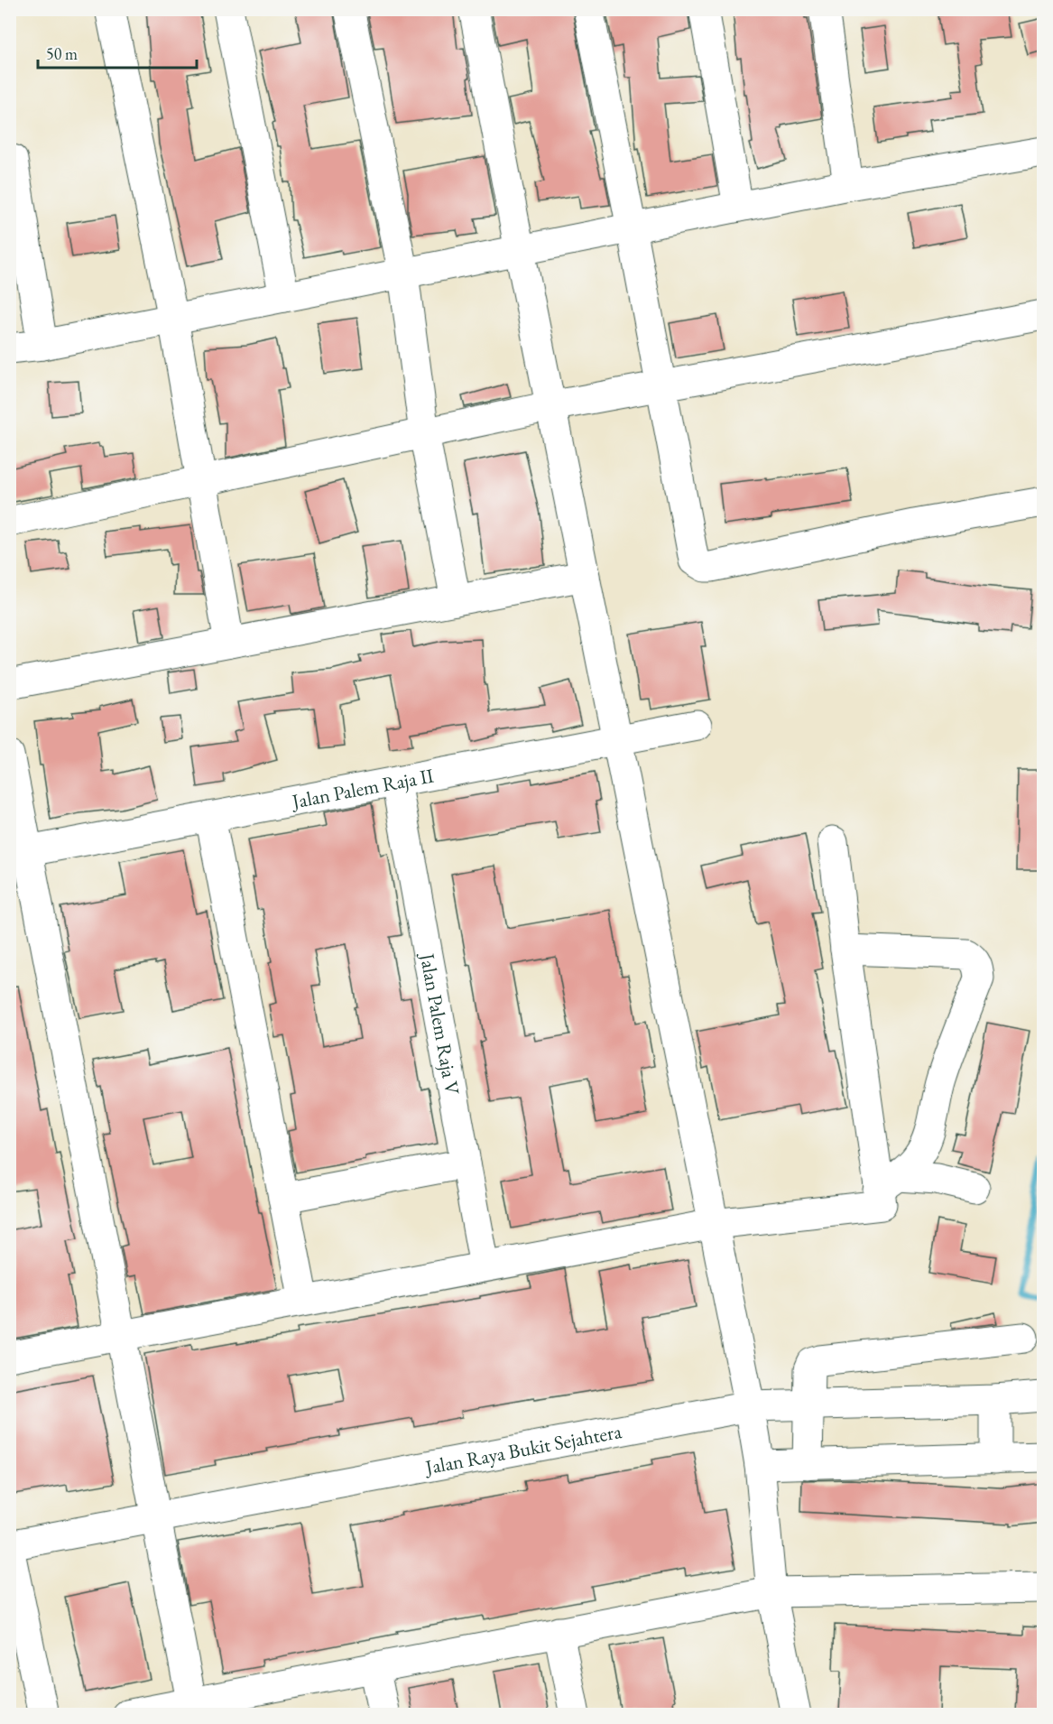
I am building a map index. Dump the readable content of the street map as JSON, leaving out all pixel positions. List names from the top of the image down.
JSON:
{
  "streets": {
    "street": ["Jalan Palem Raja II", "Jalan Palem Raja V", "Jalan Raya Bukit Sejahtera"]
  },
  "crossings": [
    ["Jalan Palem Raja II", "Jalan Palem Raja V"]
  ],
  "scale_bar": "50 m"
}
